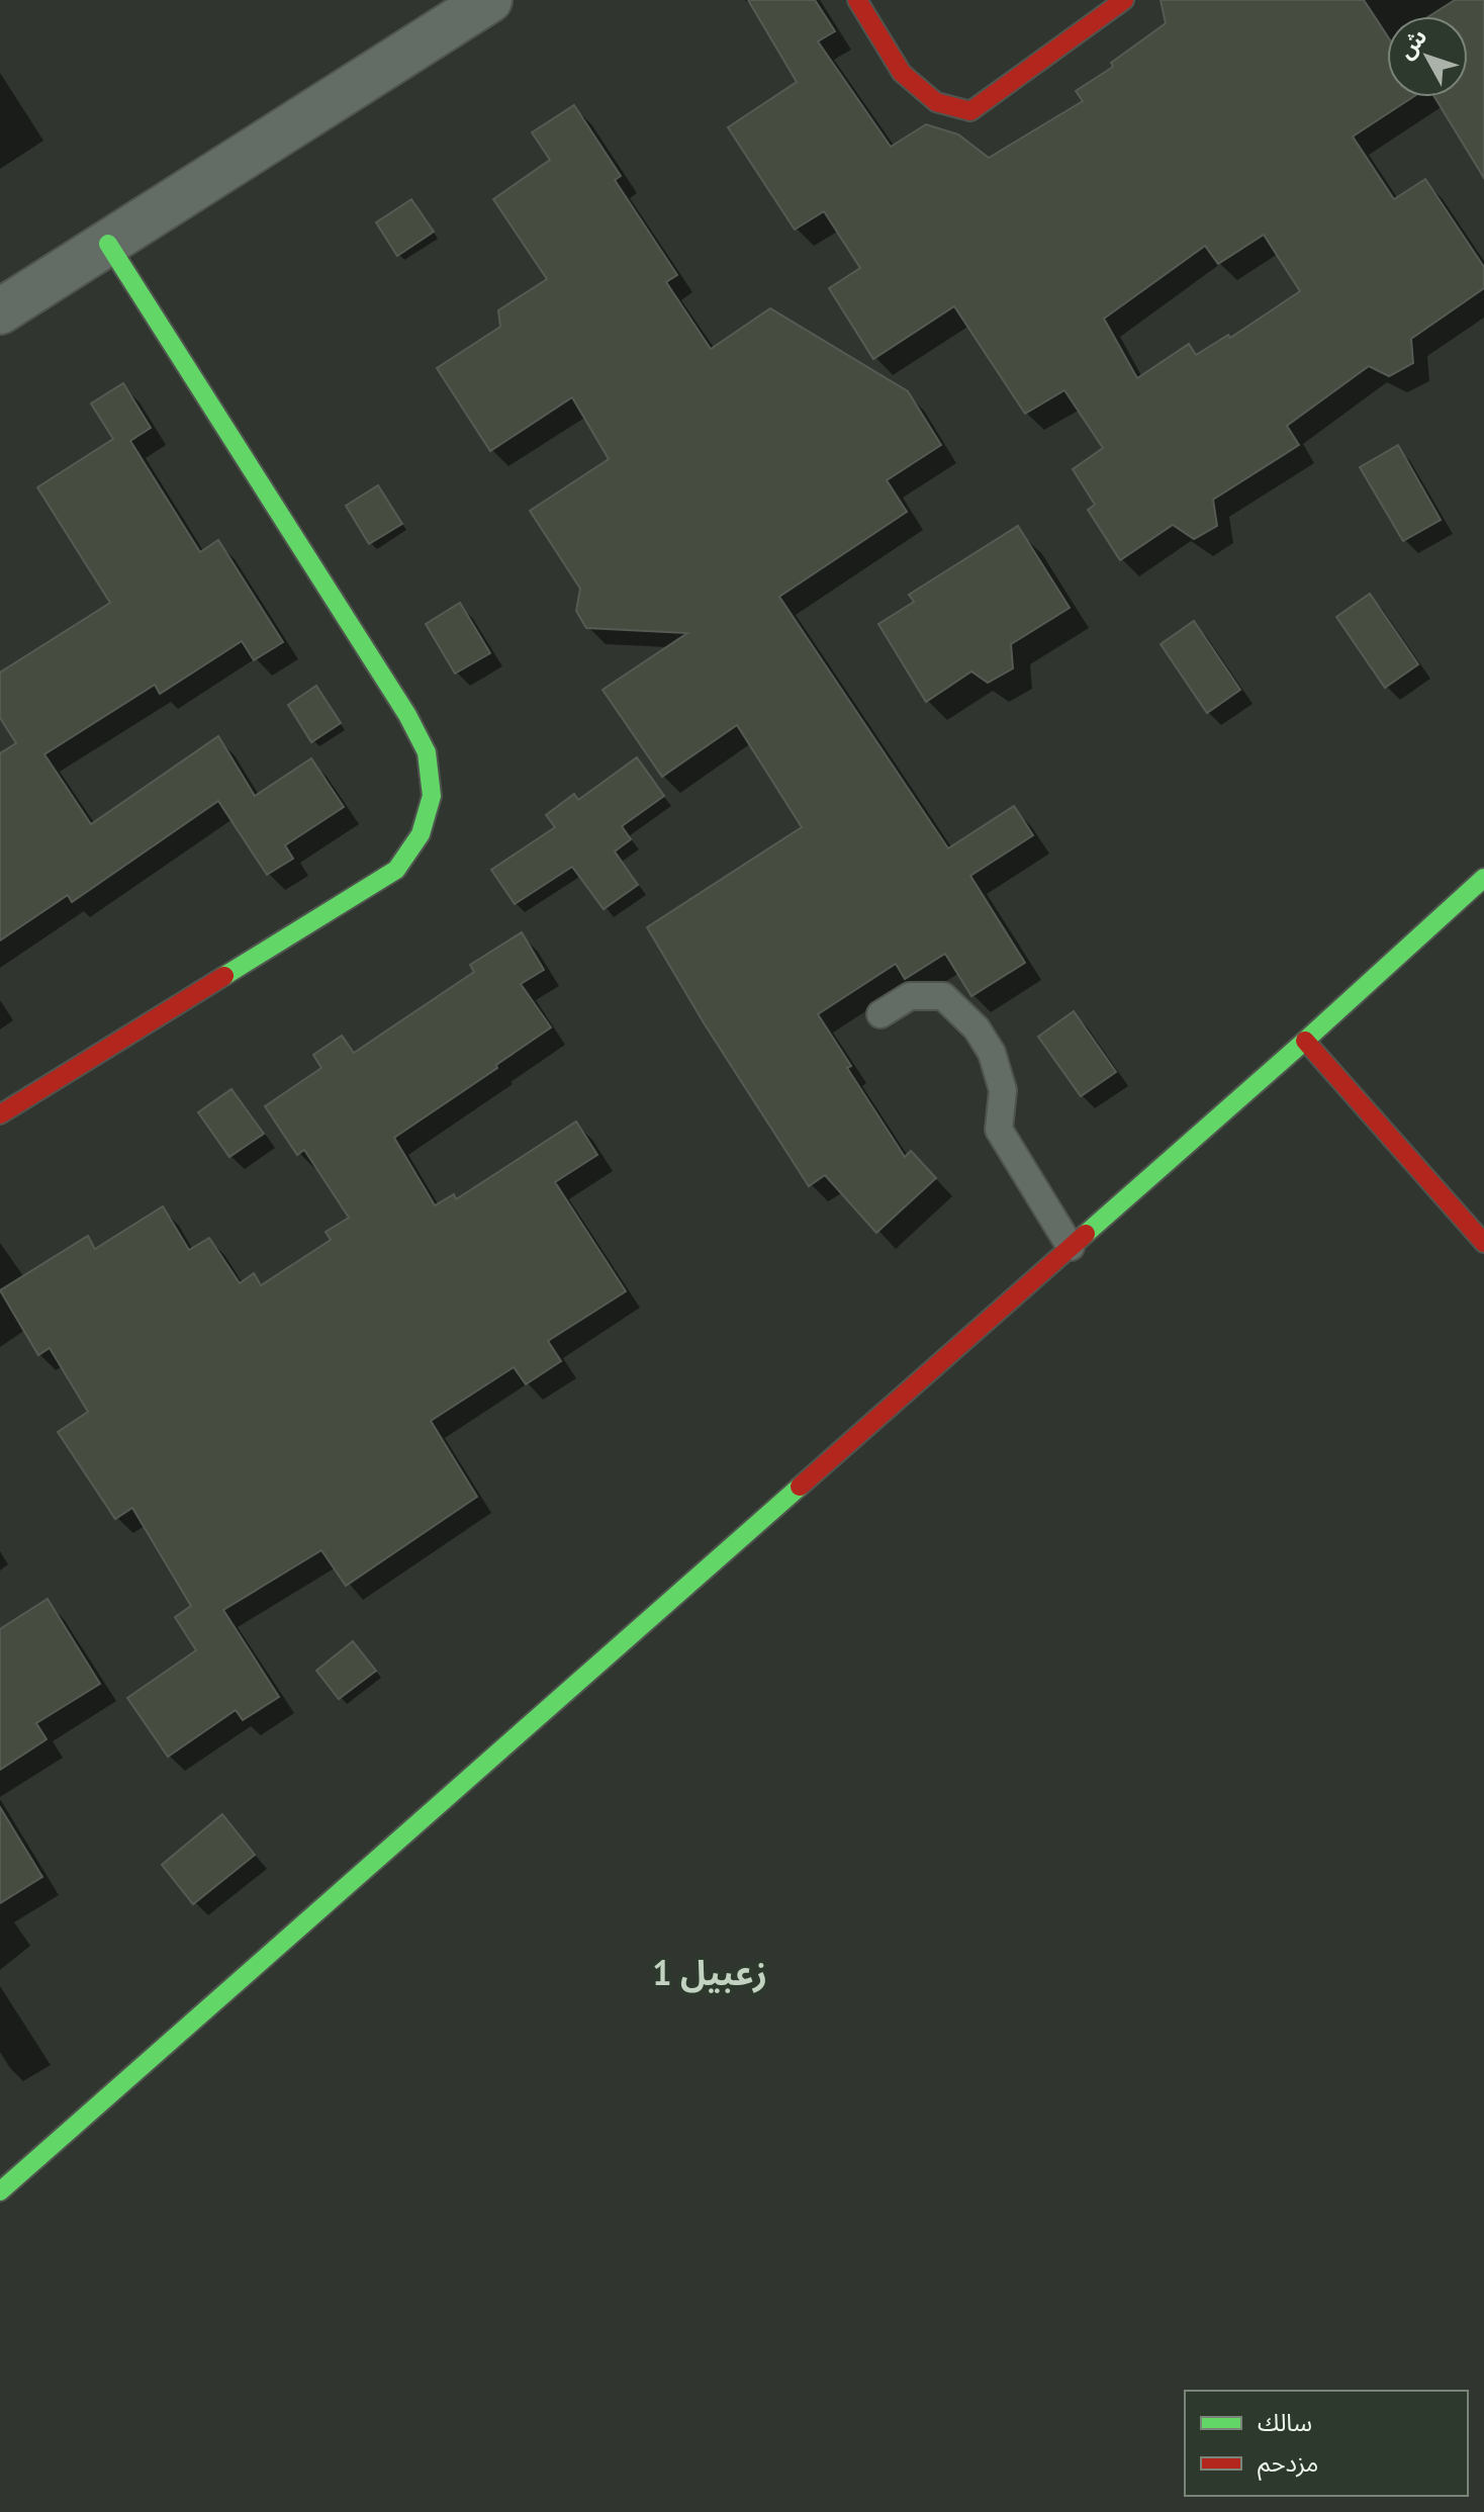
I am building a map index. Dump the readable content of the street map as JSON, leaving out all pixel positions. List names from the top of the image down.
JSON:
{
  "districts": ["زعبيل 1"],
  "legend": ["سالك", "مزدحم"],
  "north": "top left"
}
